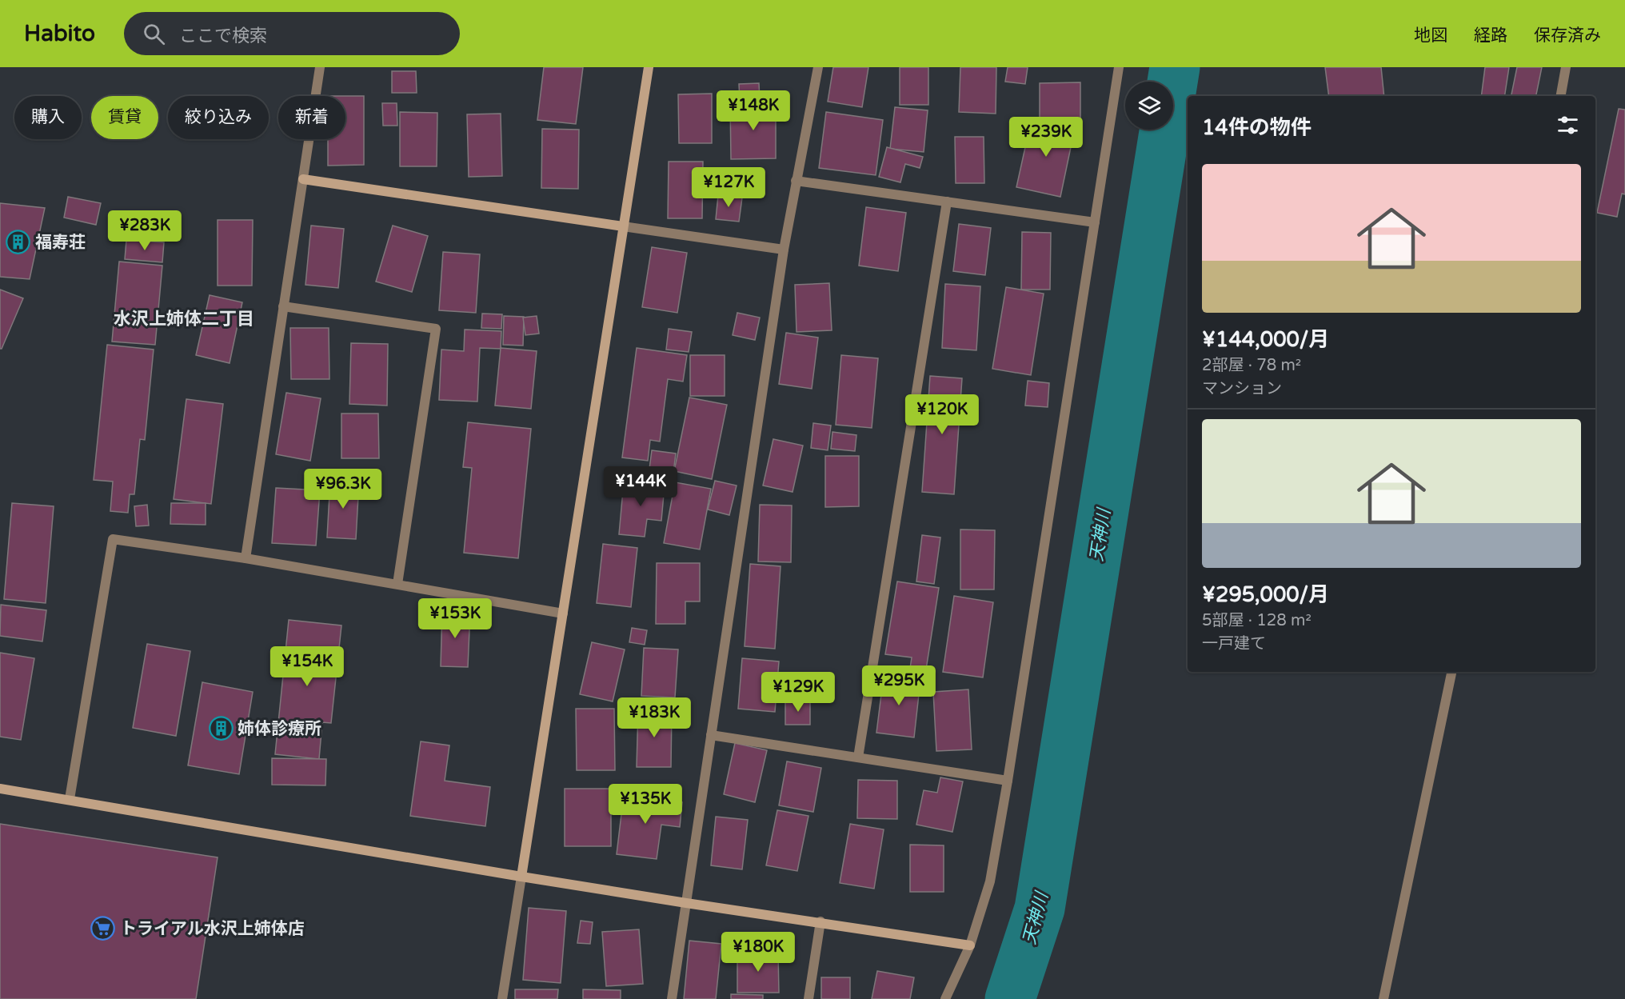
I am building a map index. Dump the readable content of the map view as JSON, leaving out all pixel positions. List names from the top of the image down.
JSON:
{
  "districts": ["水沢上姉体二丁目"],
  "water": ["天神川"],
  "places": {
    "building": ["福寿荘", "姉体診療所"],
    "supermarket": ["トライアル水沢上姉体店"]
  },
  "page": {
    "header": "Habito",
    "search": "ここで検索",
    "nav": ["地図", "経路", "保存済み"],
    "price": [
      "¥148K",
      "¥239K",
      "¥127K",
      "¥283K",
      "¥120K",
      "¥144K",
      "¥96.3K",
      "¥153K",
      "¥154K",
      "¥295K",
      "¥129K",
      "¥183K",
      "¥135K",
      "¥180K"
    ],
    "chip": [
      "購入",
      "賃貸",
      "絞り込み",
      "新着"
    ],
    "heading": "14件の物件",
    "list": [
      {
        "name": "¥144,000/月",
        "note": "2部屋 · 78 m² · マンション"
      },
      {
        "name": "¥295,000/月",
        "note": "5部屋 · 128 m² · 一戸建て"
      }
    ]
  }
}
